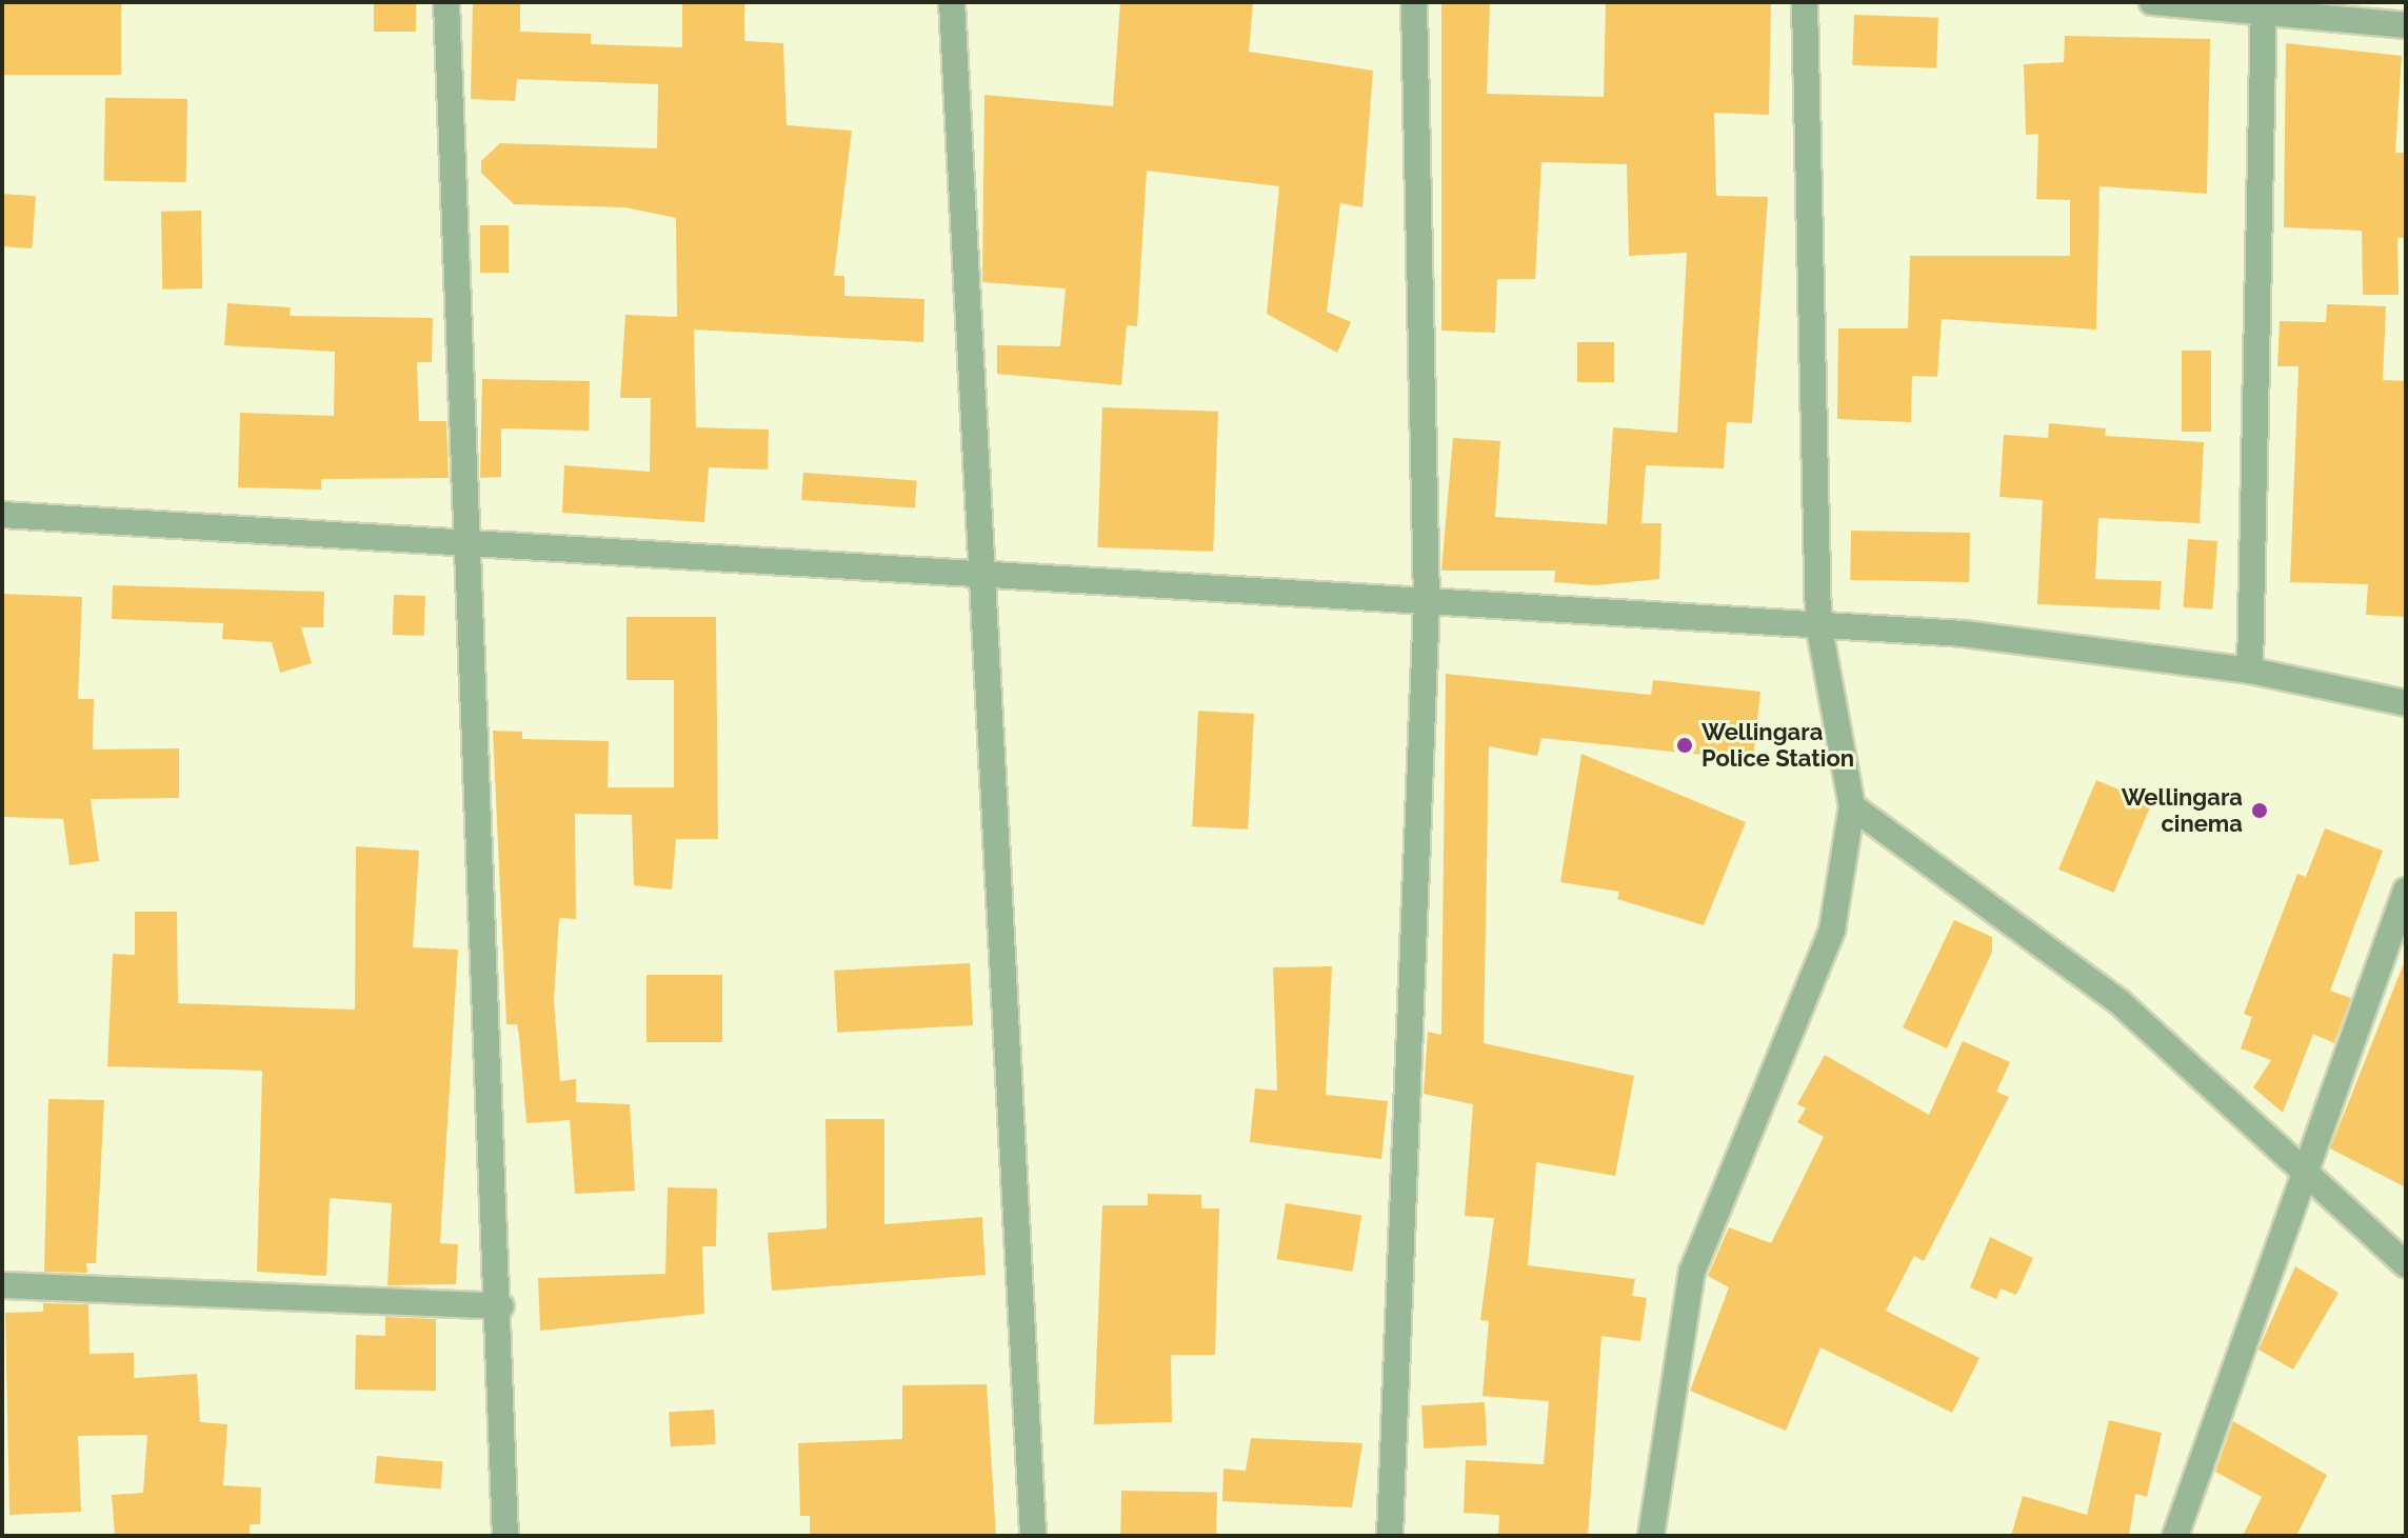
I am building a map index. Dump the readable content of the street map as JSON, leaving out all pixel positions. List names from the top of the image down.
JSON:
{
  "places": ["Wellingara Police Station", "Wellingara cinema"]
}
